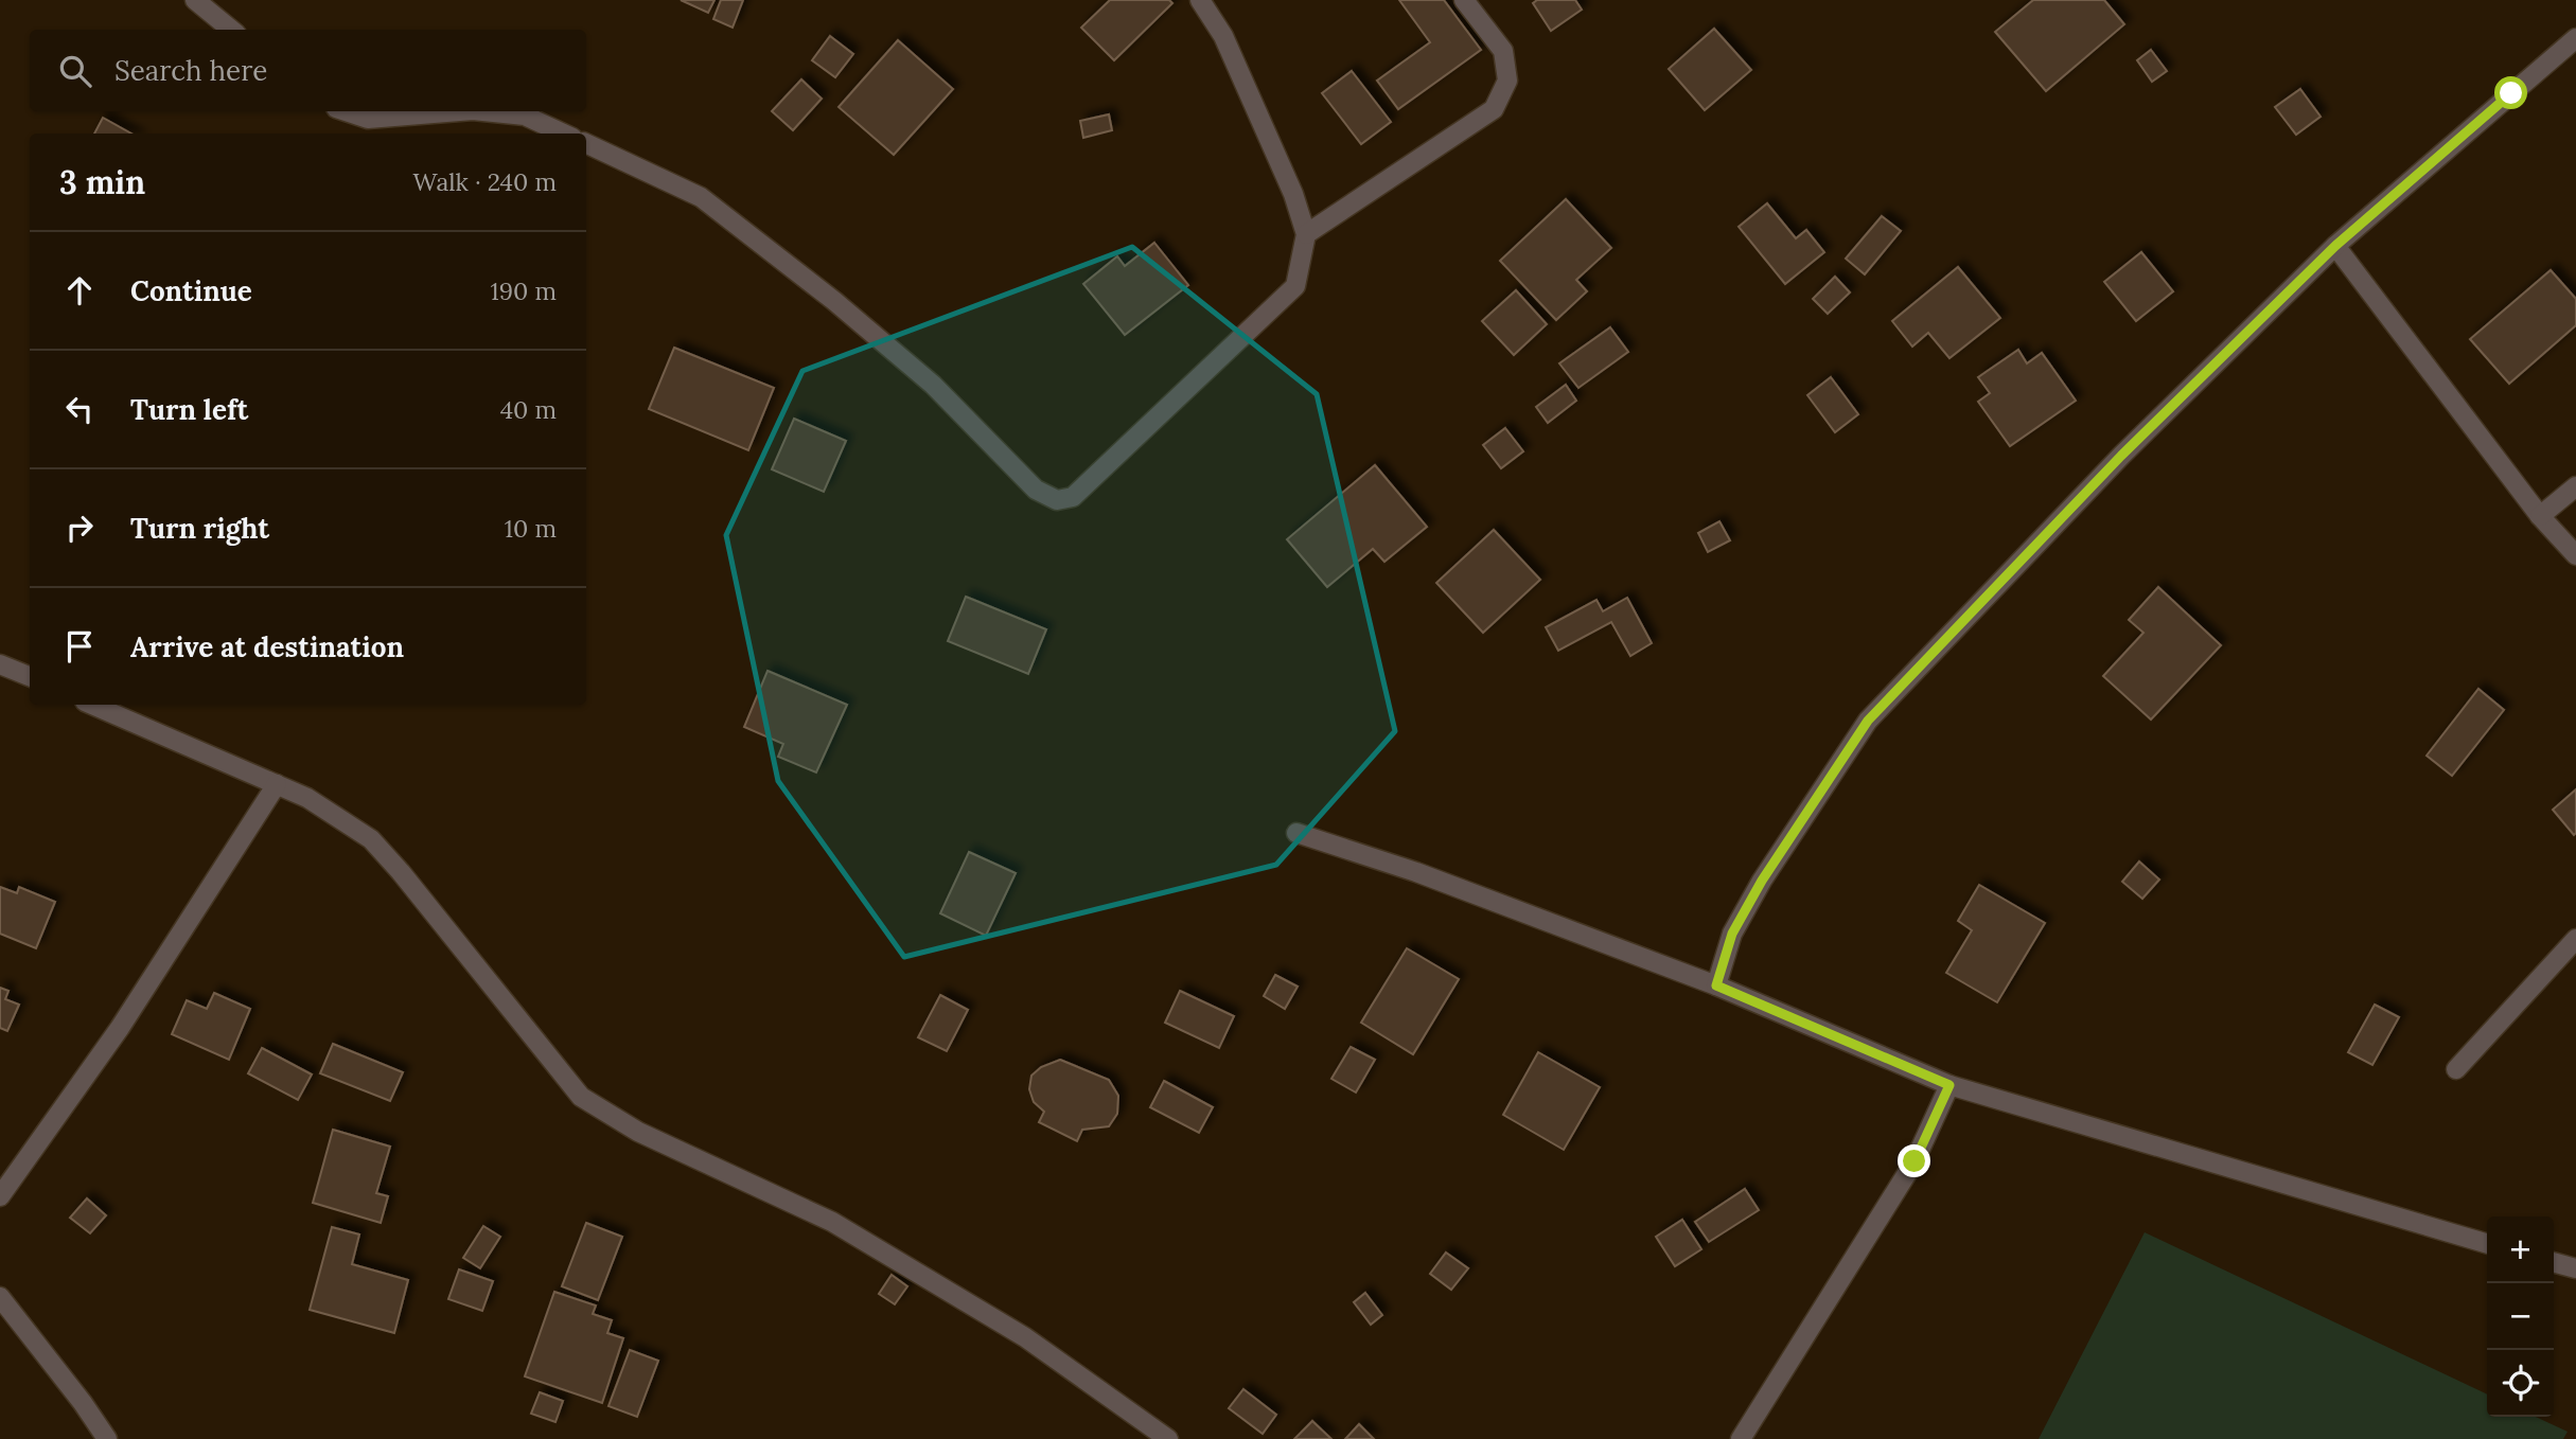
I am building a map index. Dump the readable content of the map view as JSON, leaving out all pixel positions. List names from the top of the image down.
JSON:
{
  "page": {
    "search": "Search here",
    "heading": ["3 min", "Walk · 240 m"],
    "list": [
      ["Continue", "190 m"],
      ["Turn left", "40 m"],
      ["Turn right", "10 m"],
      "Arrive at destination"
    ],
    "map_buttons": ["+", "−"]
  }
}
